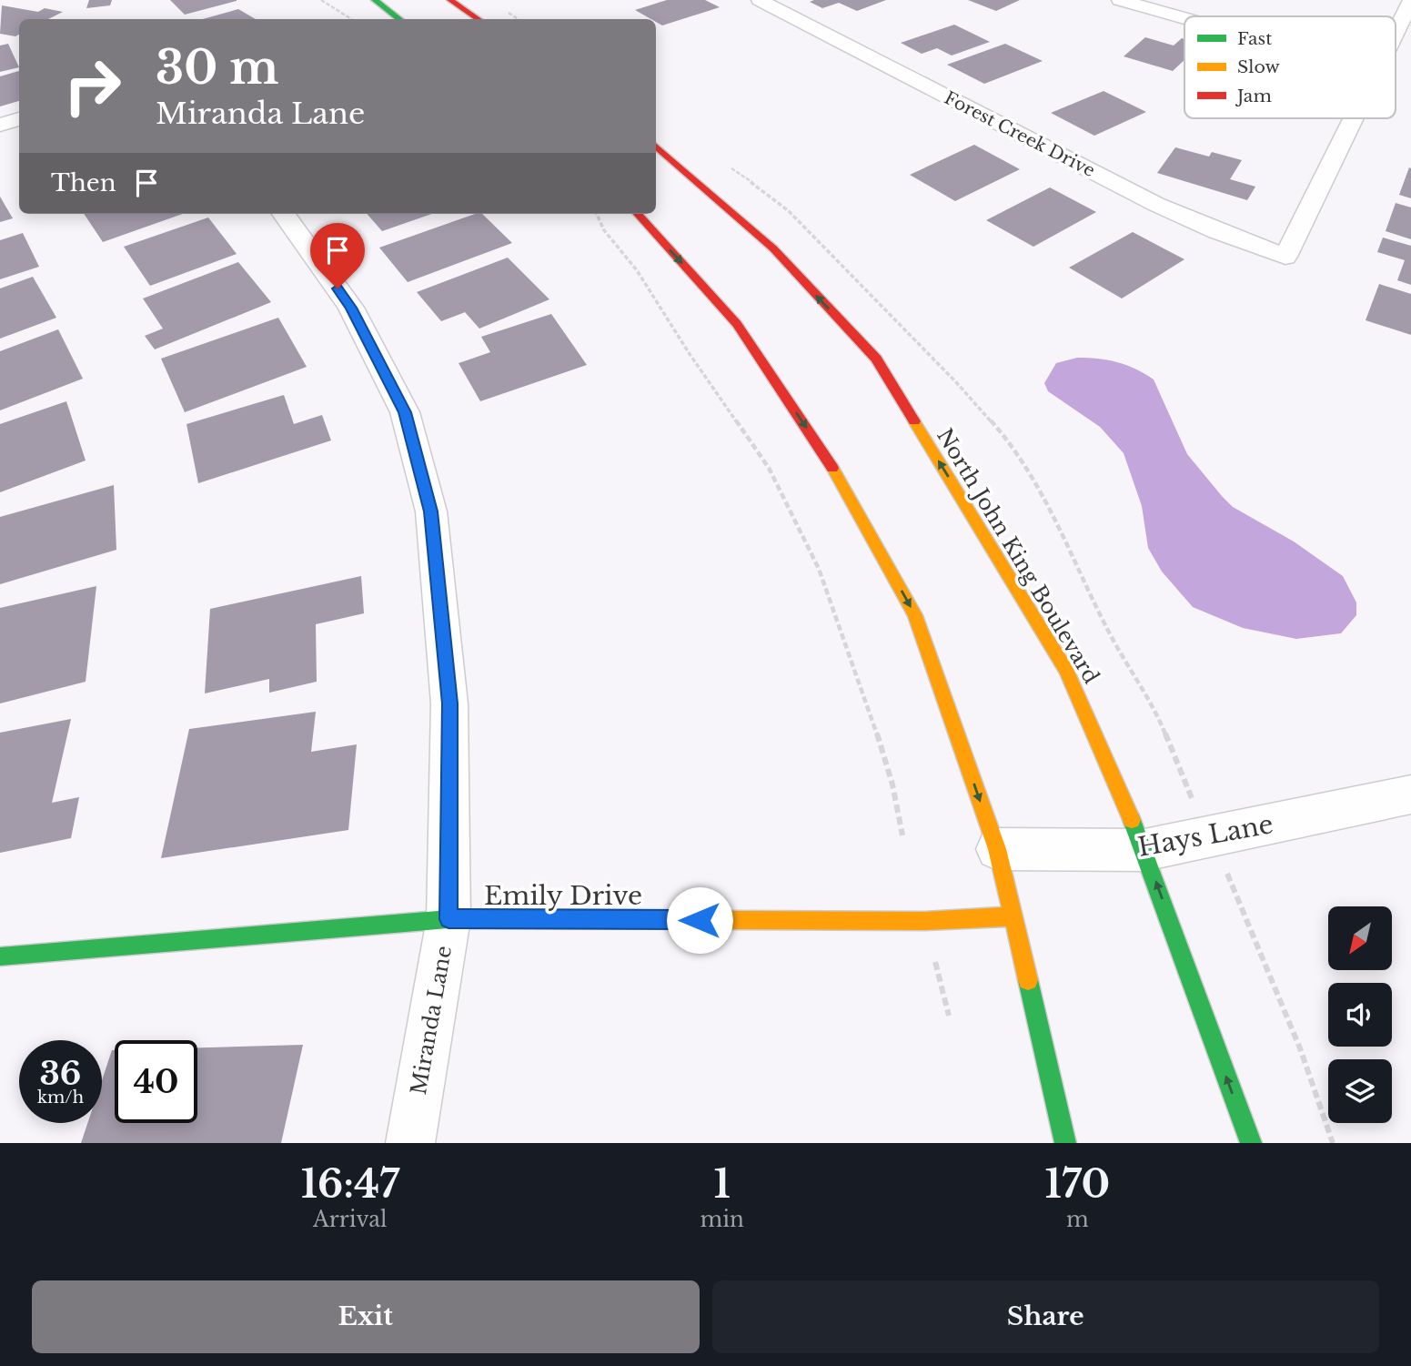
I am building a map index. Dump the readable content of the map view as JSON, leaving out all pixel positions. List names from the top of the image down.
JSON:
{
  "streets": {
    "main road": ["North John King Boulevard", "Emily Drive"],
    "street": ["Forest Creek Drive", "Hays Lane", "Miranda Lane"]
  },
  "crossings": [
    ["North John King Boulevard", "Hays Lane"],
    ["Emily Drive", "Miranda Lane"]
  ],
  "legend": ["Fast", "Slow", "Jam"],
  "north": "bottom left",
  "page": {
    "turn": ["30 m", "Miranda Lane"],
    "then": "Then",
    "speed": "36 km/h",
    "limit": "40",
    "eta": [
      "16:47",
      "Arrival",
      "1",
      "min",
      "170",
      "m"
    ],
    "buttons": ["Exit", "Share"]
  }
}
